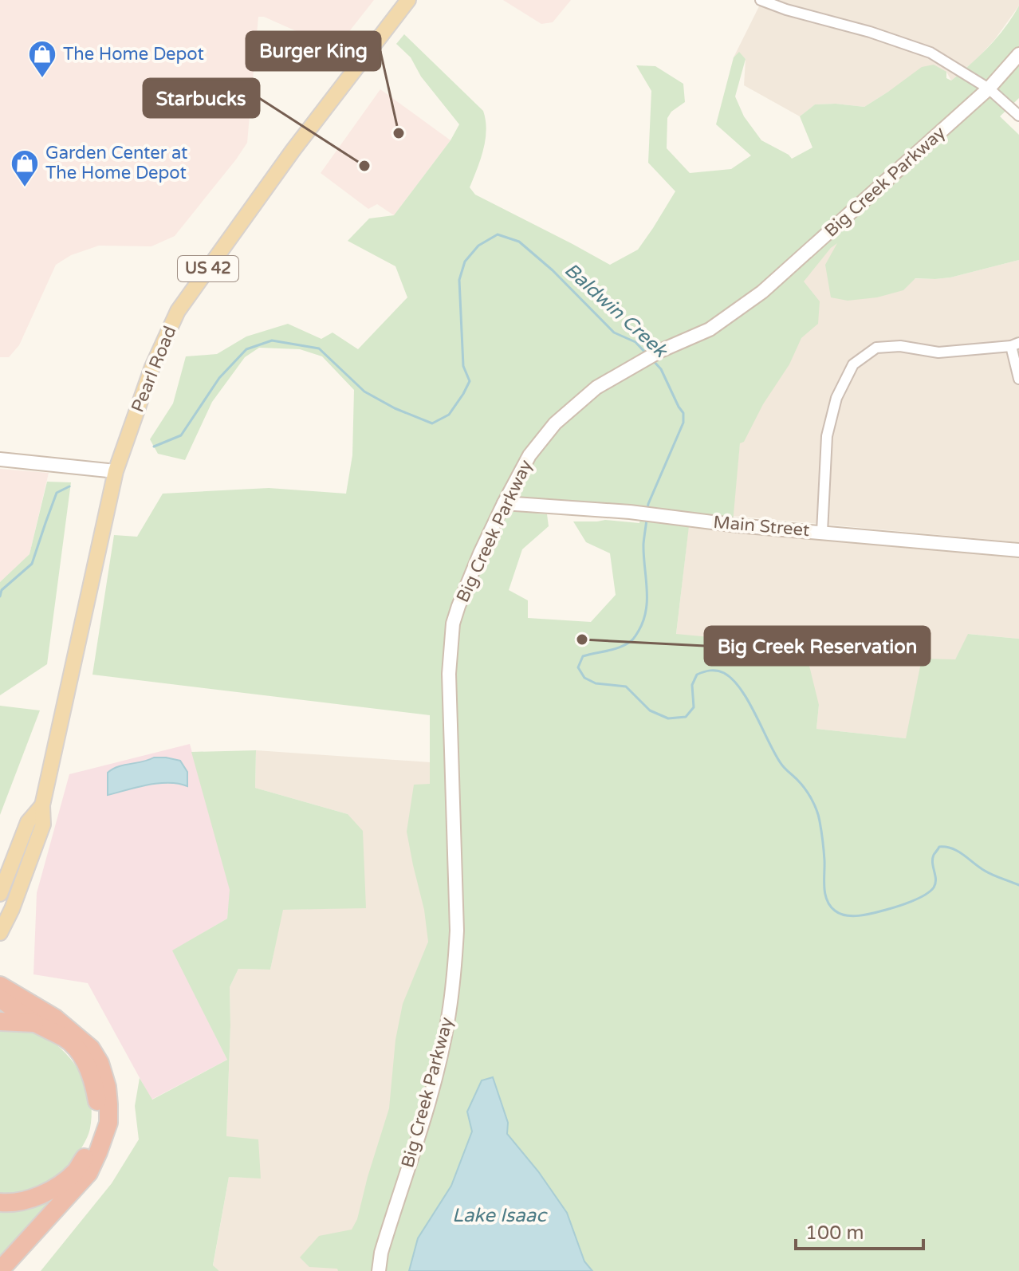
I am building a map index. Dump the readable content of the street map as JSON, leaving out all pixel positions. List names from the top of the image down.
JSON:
{
  "streets": {
    "main road": ["US 42", "Pearl Road"],
    "street": ["Big Creek Parkway", "Main Street"]
  },
  "crossings": [
    ["Big Creek Parkway", "Main Street"]
  ],
  "water": ["Baldwin Creek", "Lake Isaac"],
  "places": {
    "shop": ["The Home Depot", "Garden Center at The Home Depot"],
    "other": ["Burger King", "Starbucks", "Big Creek Reservation"]
  },
  "scale_bar": "100 m"
}
